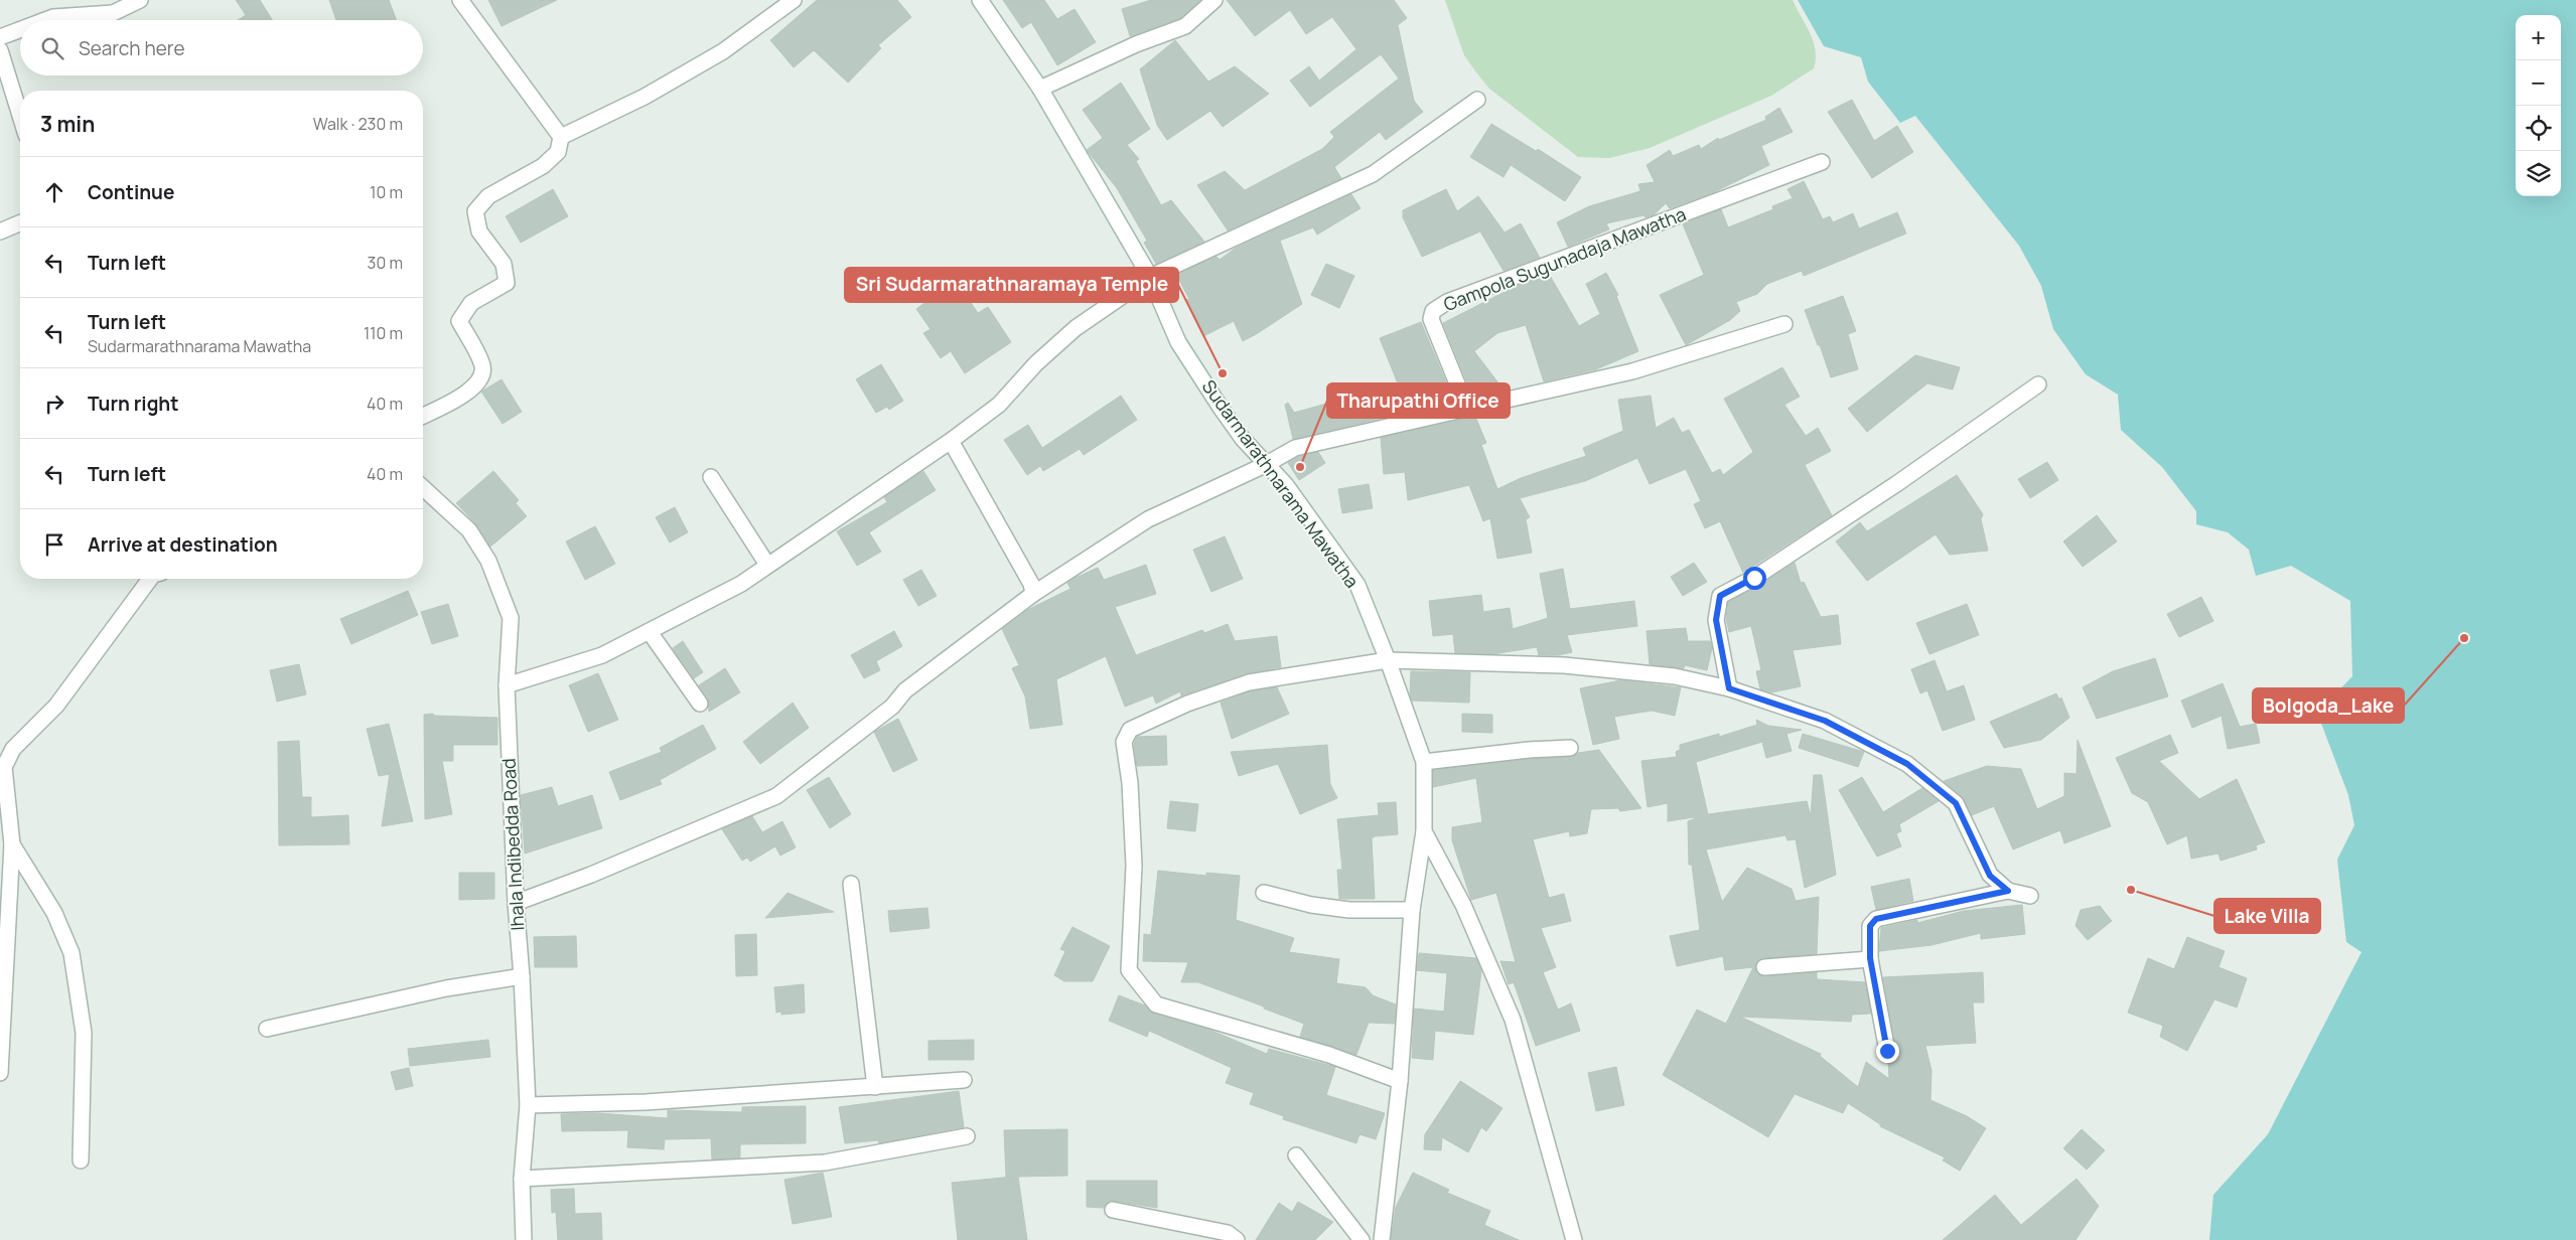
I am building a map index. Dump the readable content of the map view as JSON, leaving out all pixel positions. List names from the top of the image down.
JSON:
{
  "streets": {
    "street": ["Gampola Sugunadaja Mawatha", "Sudarmarathnarama Mawatha", "Ihala Indibedda Road"]
  },
  "places": [
    "Sri Sudarmarathnaramaya Temple",
    "Tharupathi Office",
    "Bolgoda_Lake",
    "Lake Villa"
  ],
  "page": {
    "map_buttons": ["+", "−"],
    "search": "Search here",
    "heading": ["3 min", "Walk · 230 m"],
    "list": [
      ["Continue", "10 m"],
      ["Turn left", "30 m"],
      ["Turn left", "Sudarmarathnarama Mawatha", "110 m"],
      ["Turn right", "40 m"],
      ["Turn left", "40 m"],
      "Arrive at destination"
    ]
  }
}
